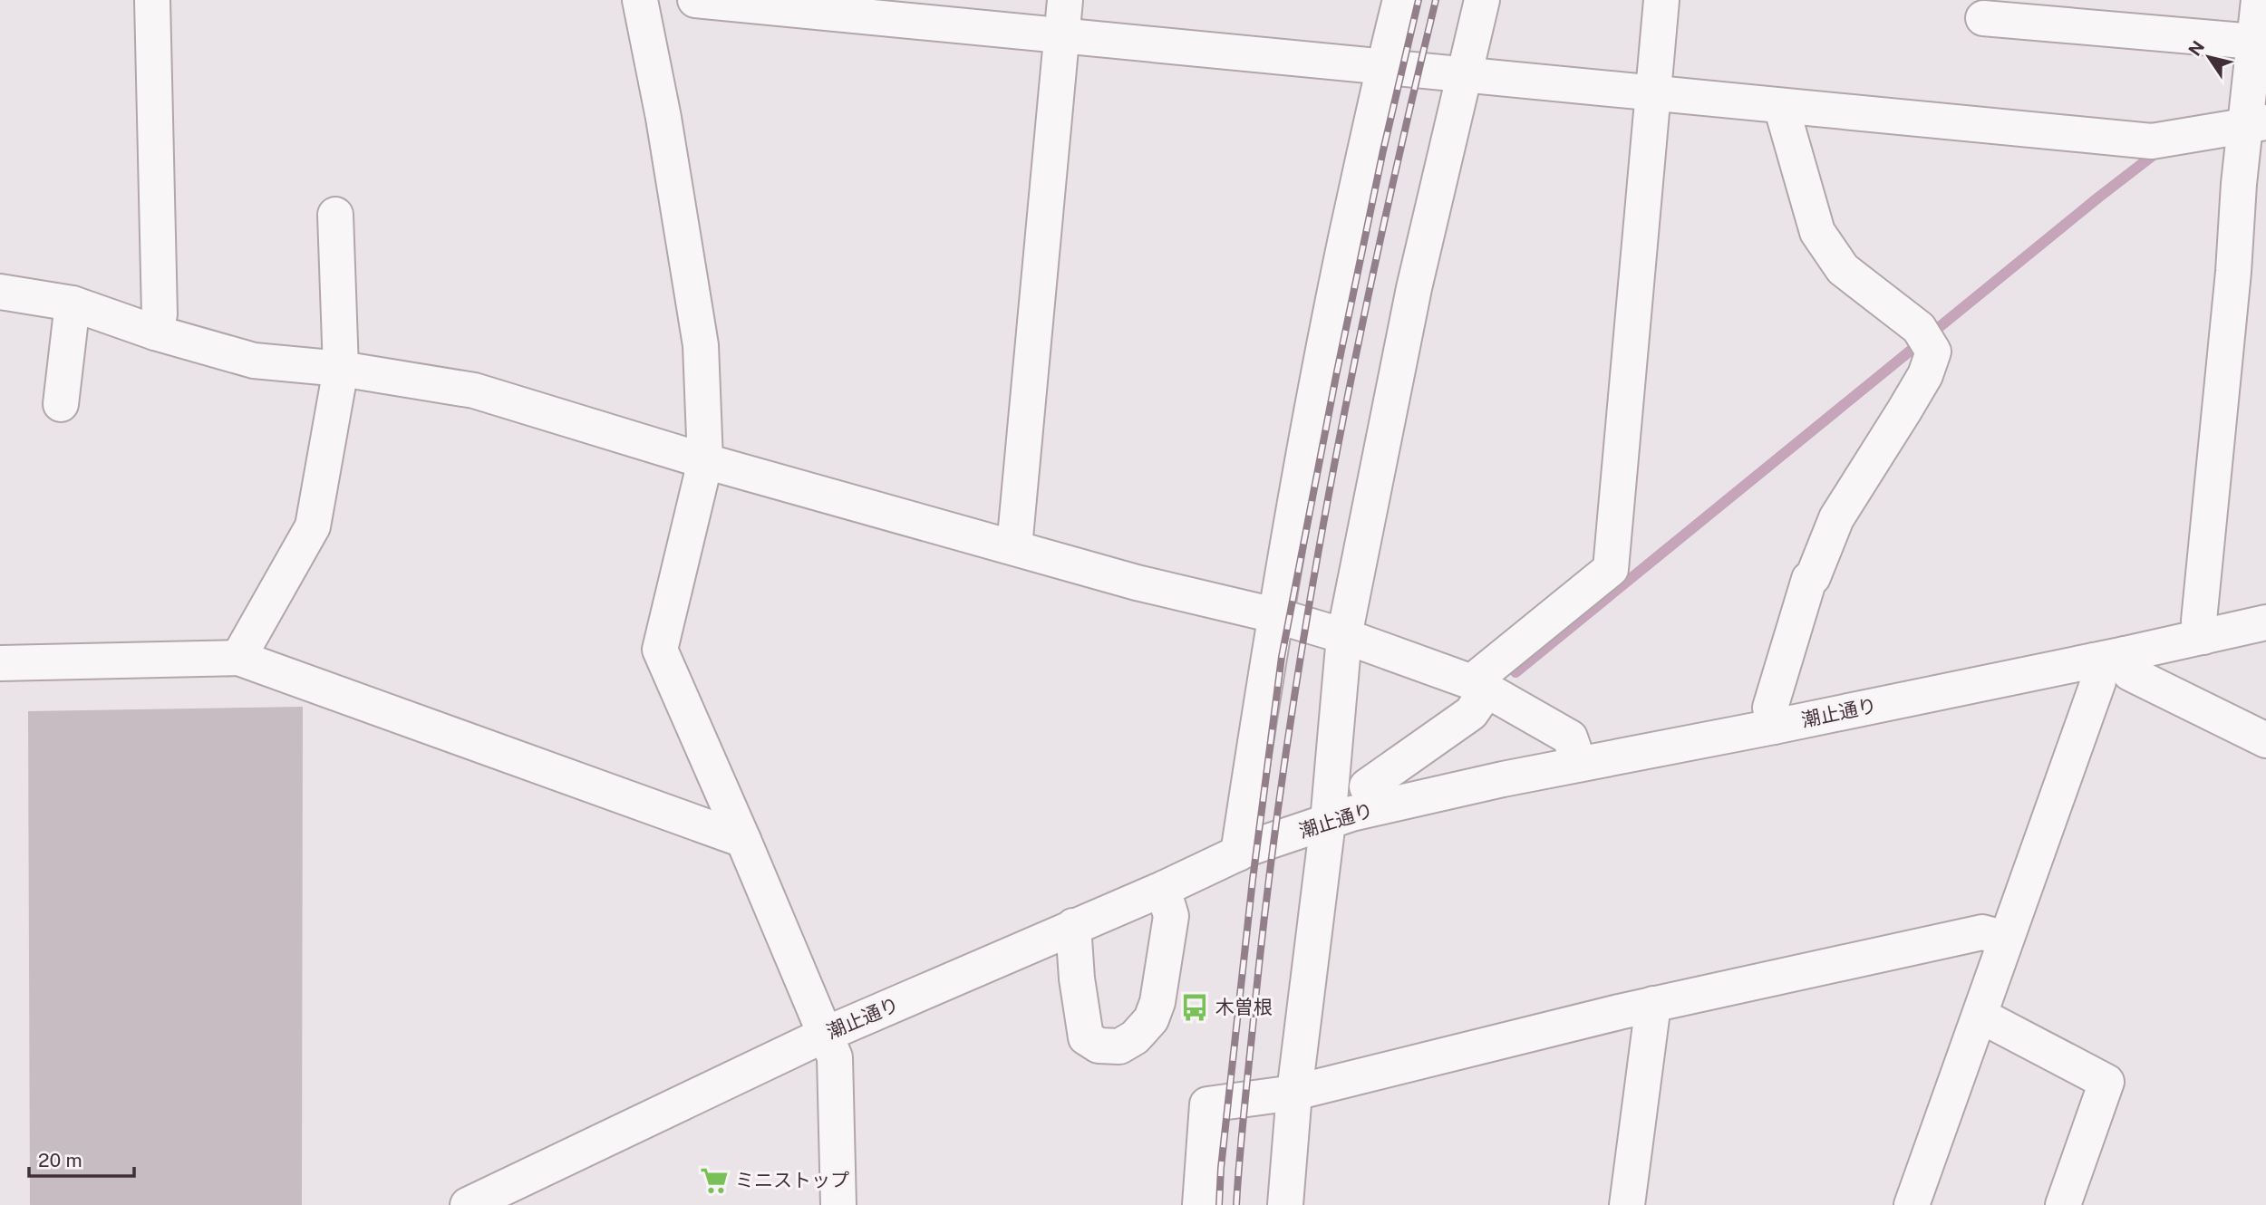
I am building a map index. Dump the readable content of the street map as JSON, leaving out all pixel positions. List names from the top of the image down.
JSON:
{
  "streets": {
    "street": ["潮止通り"]
  },
  "places": {
    "bus stop": ["木曽根"],
    "supermarket": ["ミニストップ"]
  },
  "scale_bar": "20 m",
  "north": "top left"
}
